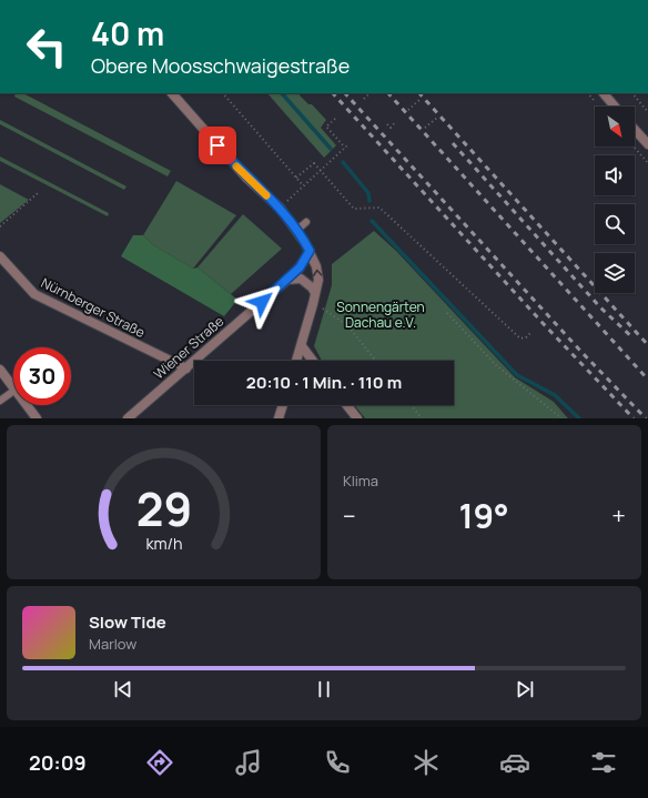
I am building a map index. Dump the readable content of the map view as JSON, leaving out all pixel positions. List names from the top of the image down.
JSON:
{
  "streets": {
    "street": ["Nürnberger Straße", "Wiener Straße"]
  },
  "crossings": [
    ["Nürnberger Straße", "Wiener Straße"]
  ],
  "parks": ["Sonnengärten Dachau e.V."],
  "north": "bottom right",
  "page": {
    "turn": ["40 m", "Obere Moosschwaigestraße"],
    "limit": "30",
    "trip": "20:10 · 1 Min. · 110 m",
    "tile": "Klima",
    "heat": ["−", "19°", "+"],
    "song": ["Slow Tide", "Marlow"],
    "tabs": "20:09",
    "gauge": ["29", "km/h"]
  }
}
